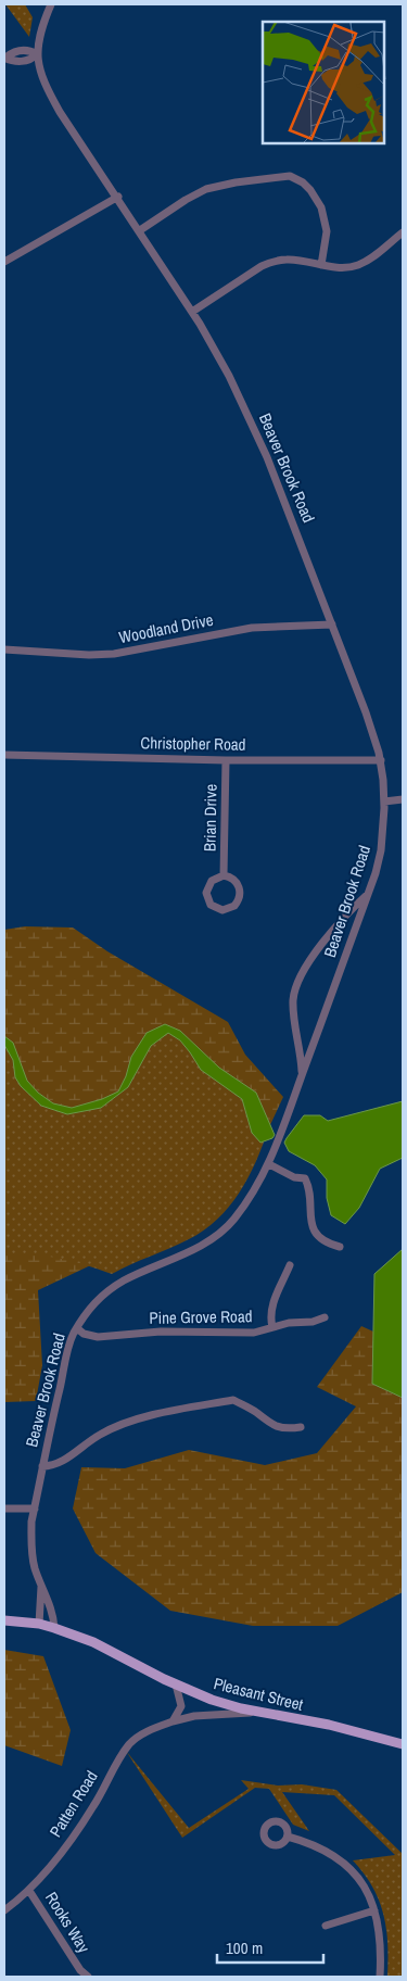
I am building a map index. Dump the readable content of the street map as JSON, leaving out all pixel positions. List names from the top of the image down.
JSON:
{
  "streets": {
    "main road": ["Pleasant Street"],
    "street": [
      "Beaver Brook Road",
      "Woodland Drive",
      "Christopher Road",
      "Brian Drive",
      "Pine Grove Road",
      "Patten Road",
      "Rooks Way"
    ]
  },
  "crossings": [
    ["Beaver Brook Road", "Woodland Drive"],
    ["Beaver Brook Road", "Christopher Road"],
    ["Beaver Brook Road", "Pine Grove Road"],
    ["Beaver Brook Road", "Pleasant Street"],
    ["Christopher Road", "Brian Drive"],
    ["Pleasant Street", "Patten Road"],
    ["Patten Road", "Rooks Way"]
  ],
  "scale_bar": "100 m"
}
